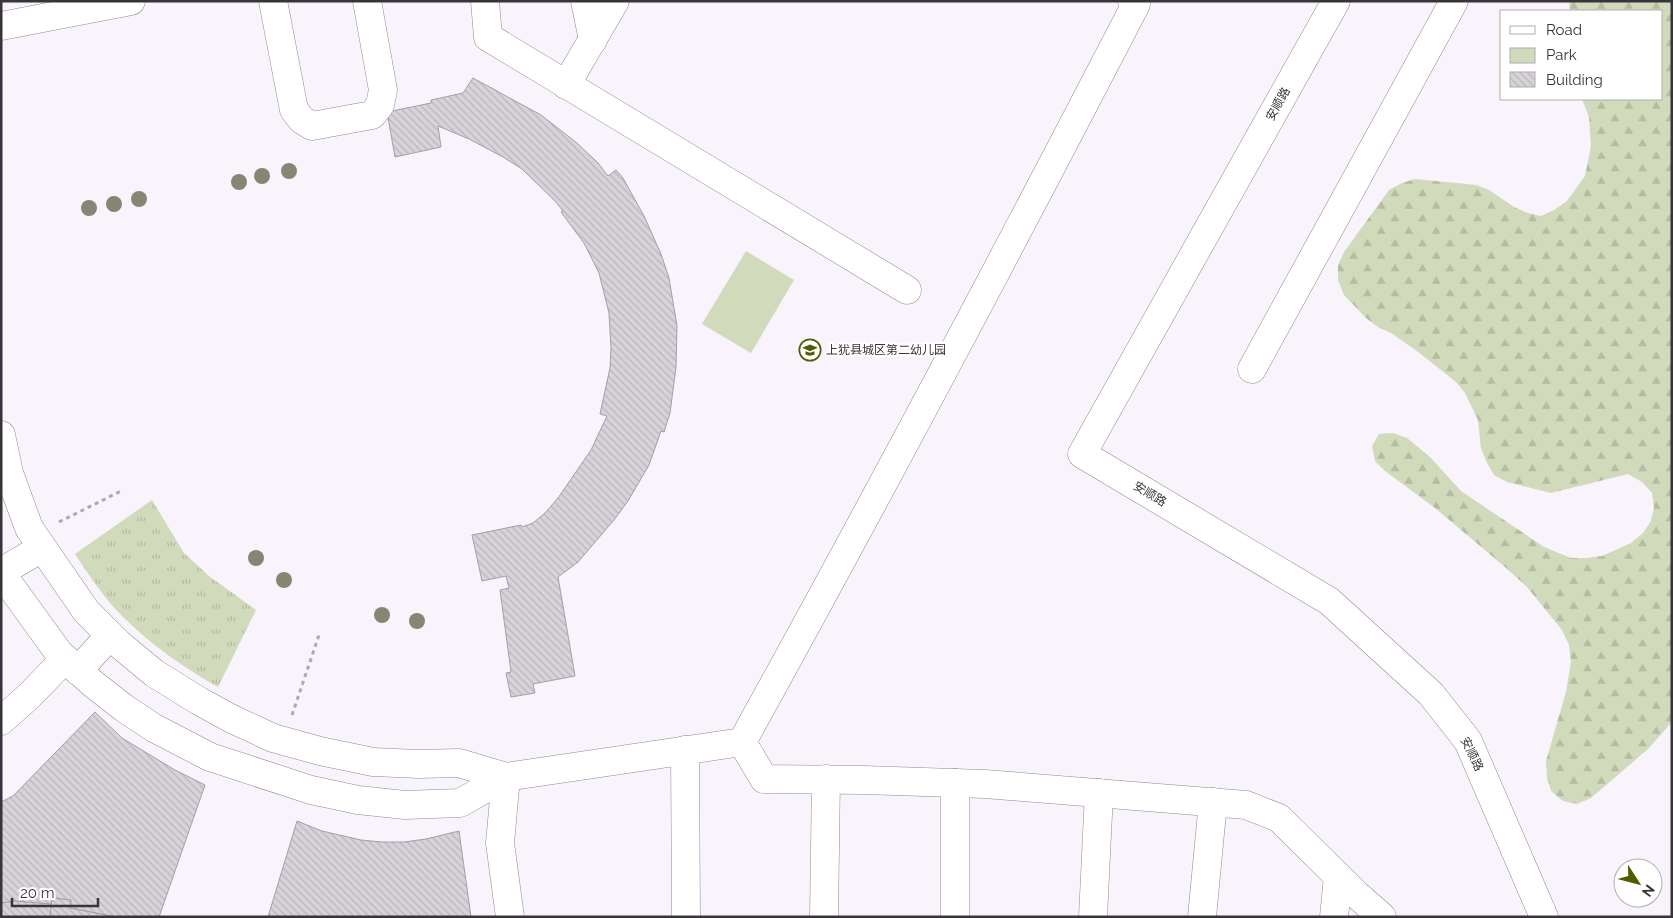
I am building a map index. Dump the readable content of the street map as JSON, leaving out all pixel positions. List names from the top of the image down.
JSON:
{
  "streets": {
    "street": ["安顺路"]
  },
  "places": {
    "school or university": ["上犹县城区第二幼儿园"]
  },
  "legend": ["Road", "Park", "Building"],
  "scale_bar": "20 m",
  "north": "bottom right"
}
